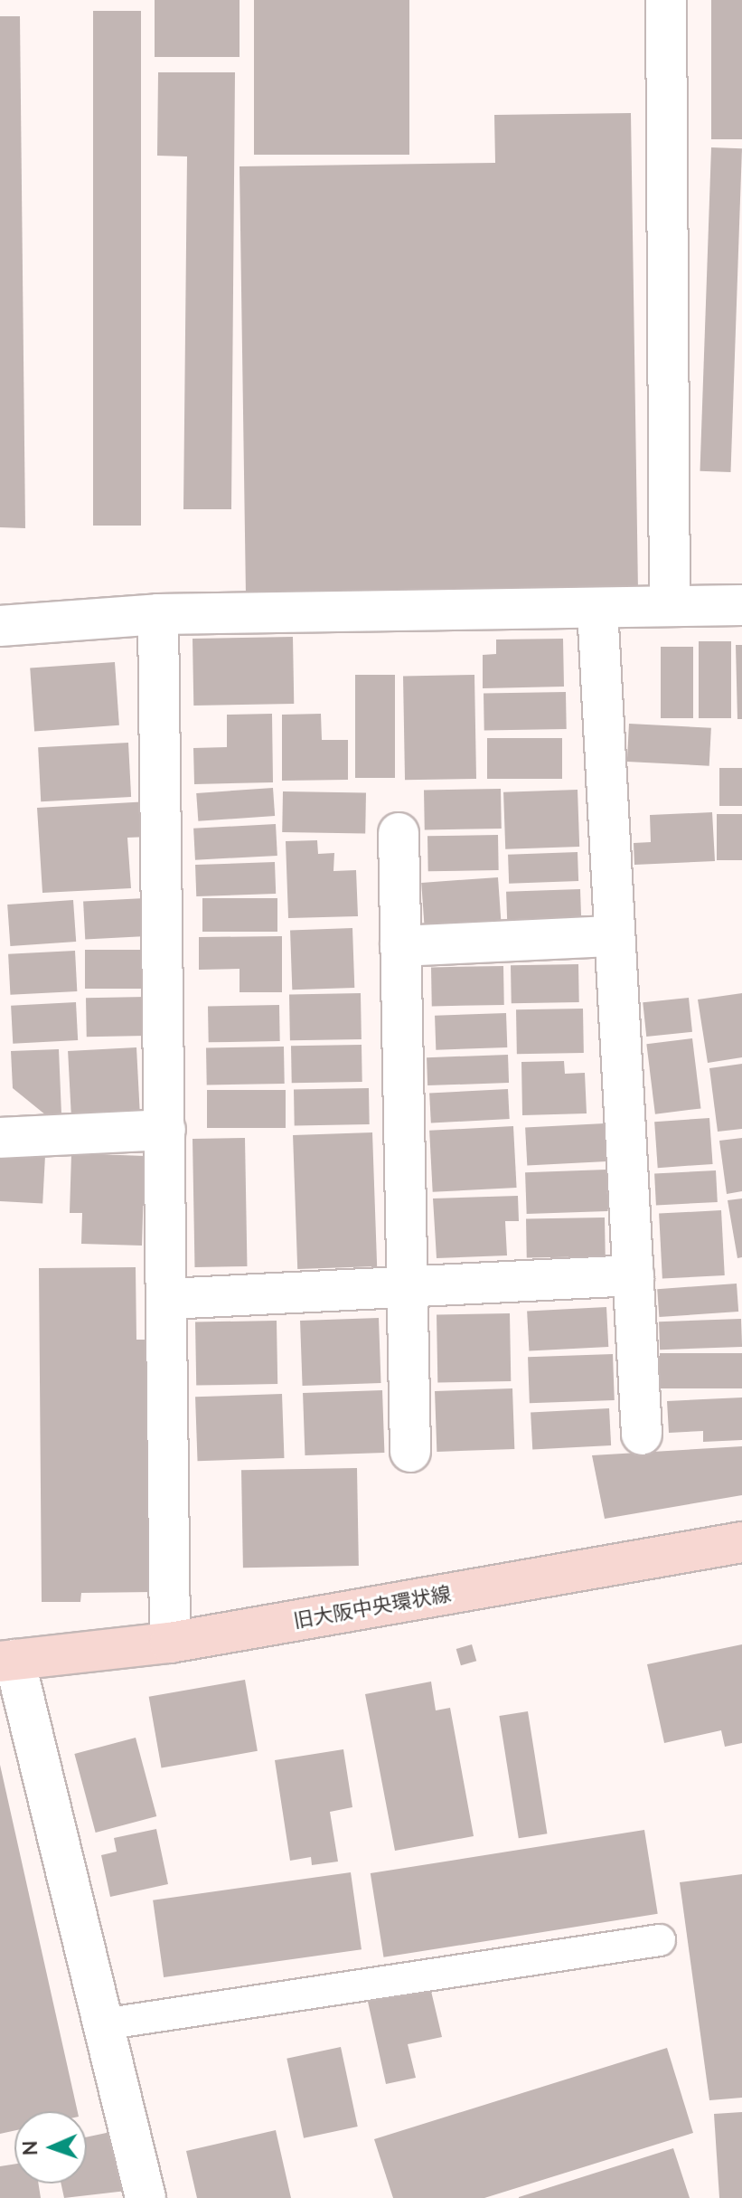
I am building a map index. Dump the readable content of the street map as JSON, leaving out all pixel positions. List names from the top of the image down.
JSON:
{
  "streets": {
    "main road": ["旧大阪中央環状線"]
  },
  "north": "left"
}
